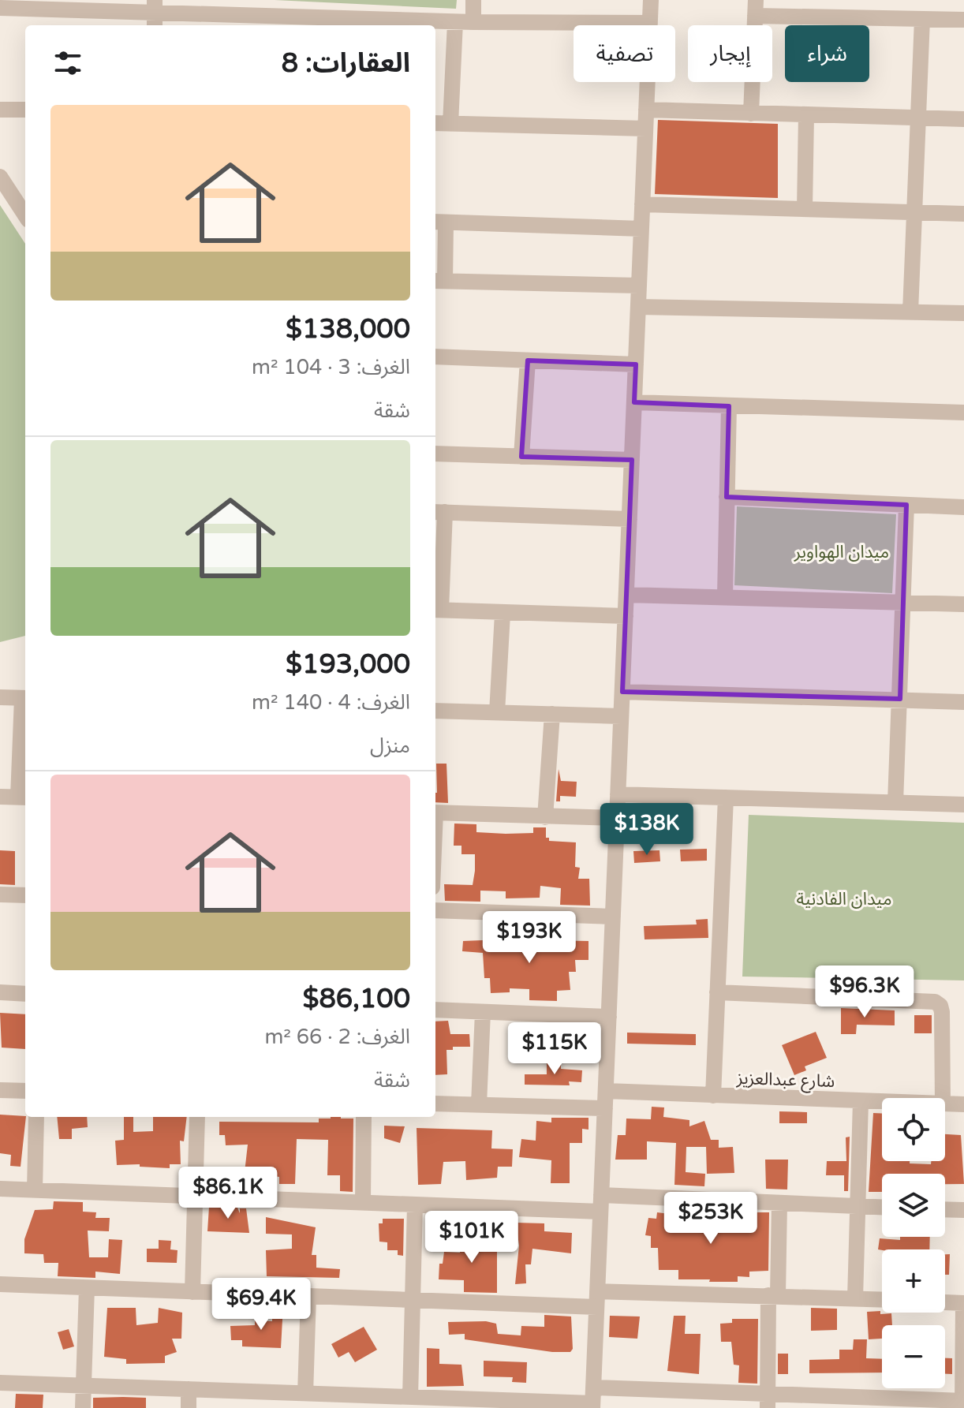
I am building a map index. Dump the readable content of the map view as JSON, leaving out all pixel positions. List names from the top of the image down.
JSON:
{
  "streets": {
    "street": ["شارع عبدالعزيز"]
  },
  "parks": ["ميدان الهواوير", "ميدان الفادنية"],
  "page": {
    "chip": ["شراء", "إيجار", "تصفية"],
    "heading": "العقارات: 8",
    "list": [
      {
        "name": "$138,000",
        "note": "الغرف: 3 · 104 m² · شقة"
      },
      {
        "name": "$193,000",
        "note": "الغرف: 4 · 140 m² · منزل"
      },
      {
        "name": "$86,100",
        "note": "الغرف: 2 · 66 m² · شقة"
      }
    ],
    "price": [
      "$138K",
      "$193K",
      "$96.3K",
      "$115K",
      "$86.1K",
      "$253K",
      "$101K",
      "$69.4K"
    ],
    "map_buttons": ["+", "−"]
  }
}
